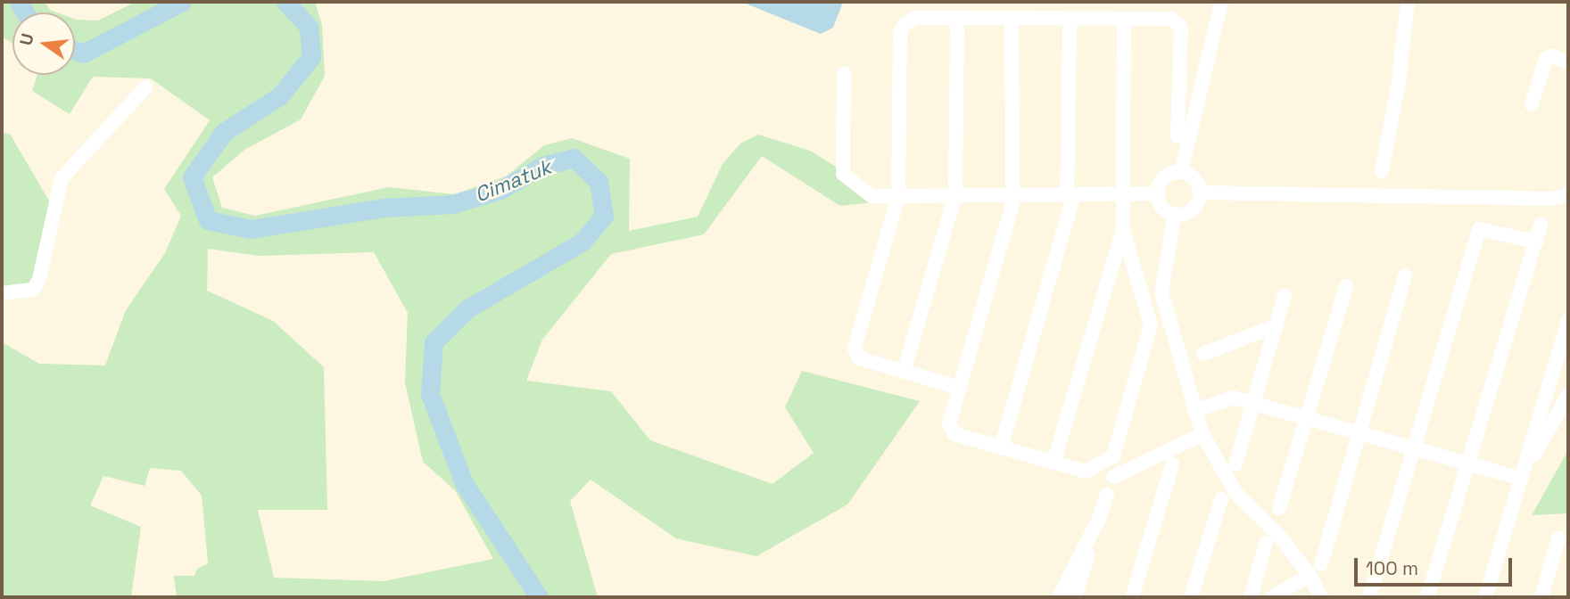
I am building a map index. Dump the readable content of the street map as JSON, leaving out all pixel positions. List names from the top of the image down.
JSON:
{
  "water": ["Cimatuk"],
  "scale_bar": "100 m",
  "north": "left"
}
